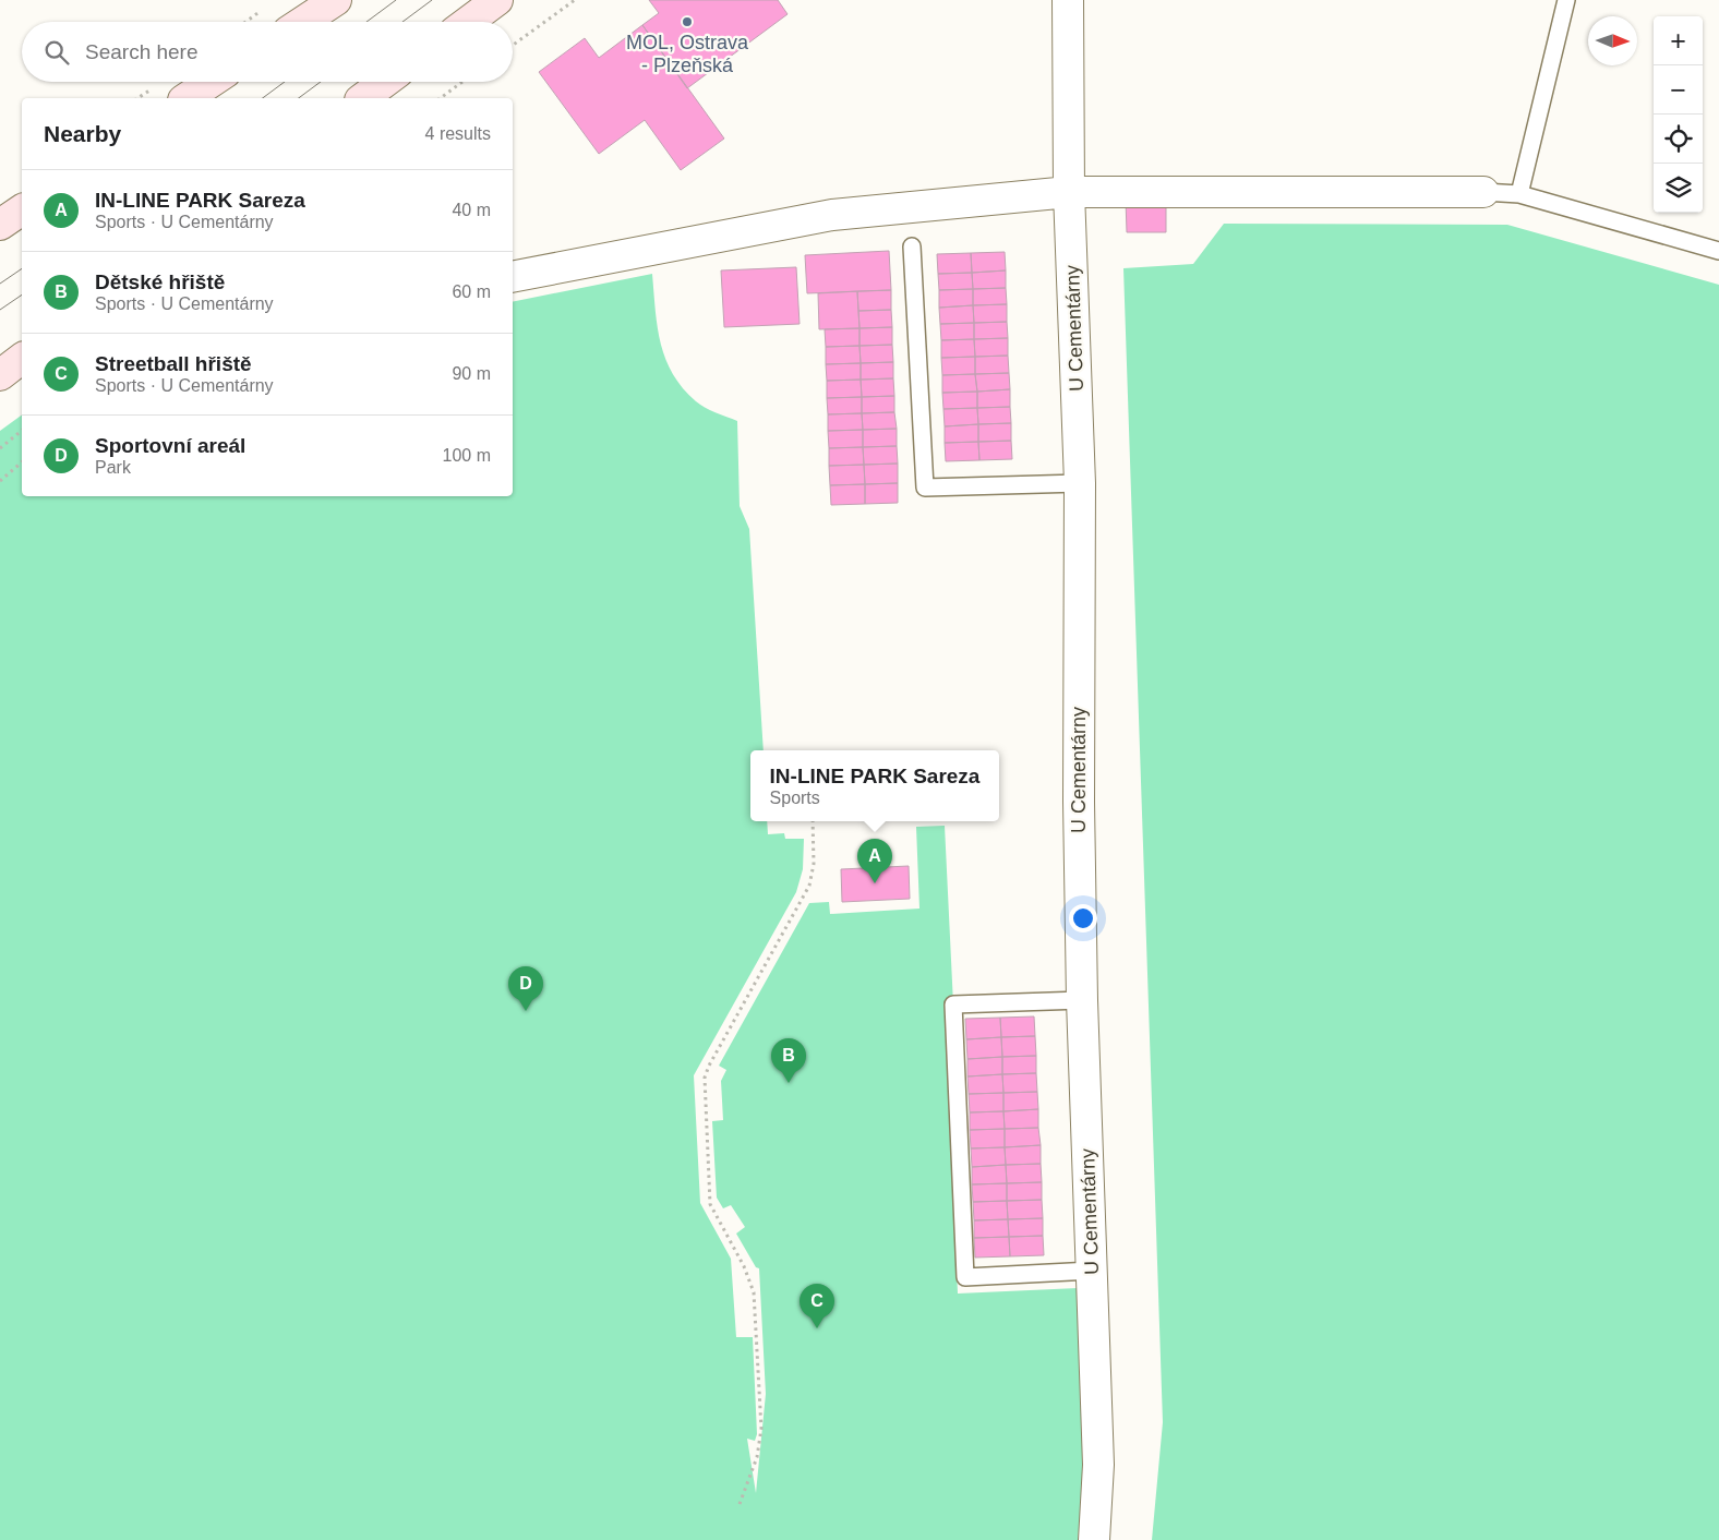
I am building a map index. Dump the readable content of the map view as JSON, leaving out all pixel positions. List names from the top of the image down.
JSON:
{
  "streets": {
    "street": ["U Cementárny"]
  },
  "places": ["MOL, Ostrava - Plzeňská"],
  "north": "right",
  "page": {
    "map_buttons": ["+", "−"],
    "search": "Search here",
    "heading": ["Nearby", "4 results"],
    "list": [
      {
        "mark": "A",
        "name": "IN-LINE PARK Sareza",
        "note": "Sports · U Cementárny",
        "value": "40 m"
      },
      {
        "mark": "B",
        "name": "Dětské hřiště",
        "note": "Sports · U Cementárny",
        "value": "60 m"
      },
      {
        "mark": "C",
        "name": "Streetball hřiště",
        "note": "Sports · U Cementárny",
        "value": "90 m"
      },
      {
        "mark": "D",
        "name": "Sportovní areál",
        "note": "Park",
        "value": "100 m"
      }
    ],
    "popup": ["IN-LINE PARK Sareza", "Sports"],
    "pins": [
      "A",
      "D",
      "B",
      "C"
    ]
  }
}
